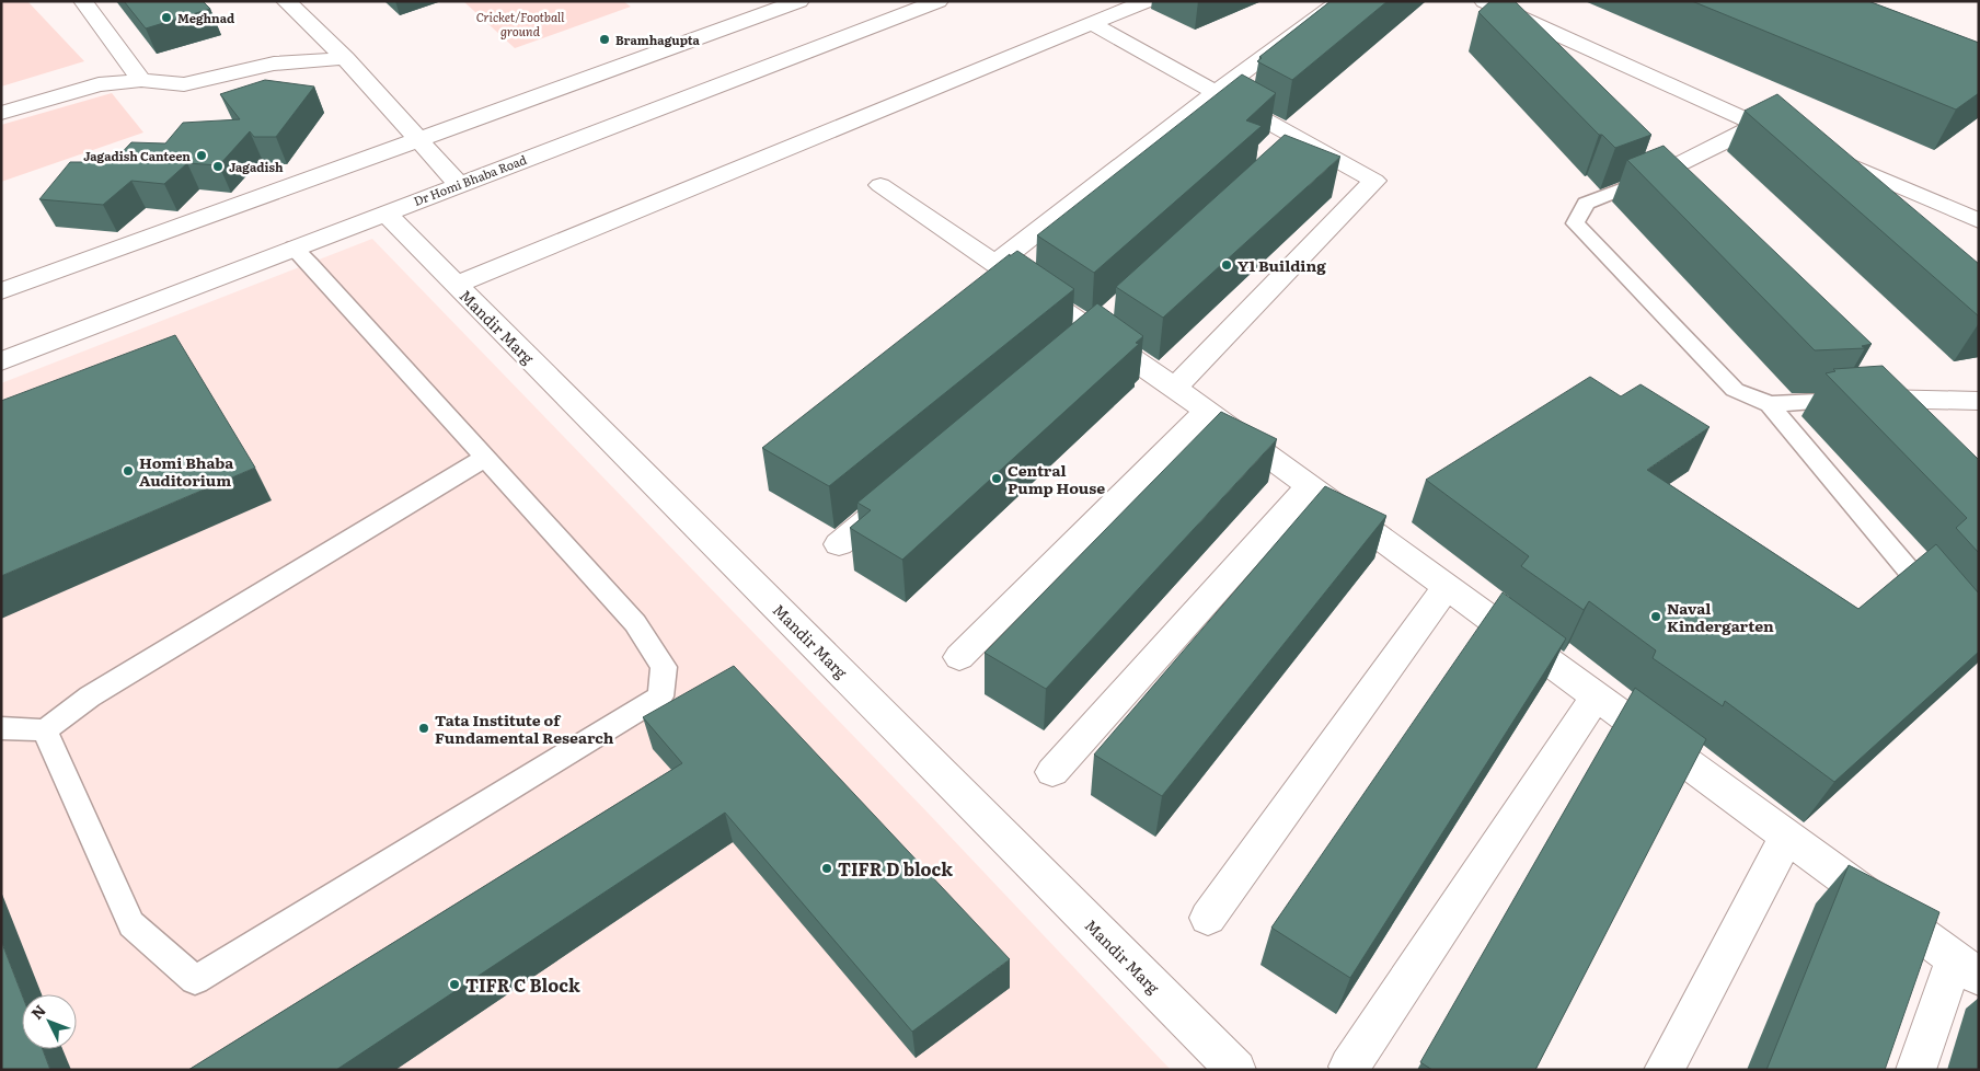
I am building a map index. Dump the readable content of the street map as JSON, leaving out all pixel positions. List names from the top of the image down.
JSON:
{
  "streets": {
    "street": ["Dr Homi Bhaba Road", "Mandir Marg"]
  },
  "crossings": [
    ["Dr Homi Bhaba Road", "Mandir Marg"]
  ],
  "parks": ["Cricket/Football ground"],
  "places": [
    "Meghnad",
    "Bramhagupta",
    "Jagadish Canteen",
    "Jagadish",
    "Y1 Building",
    "Homi Bhaba Auditorium",
    "Central Pump House",
    "Naval Kindergarten",
    "Tata Institute of Fundamental Research",
    "TIFR D block",
    "TIFR C Block"
  ],
  "north": "top left"
}
